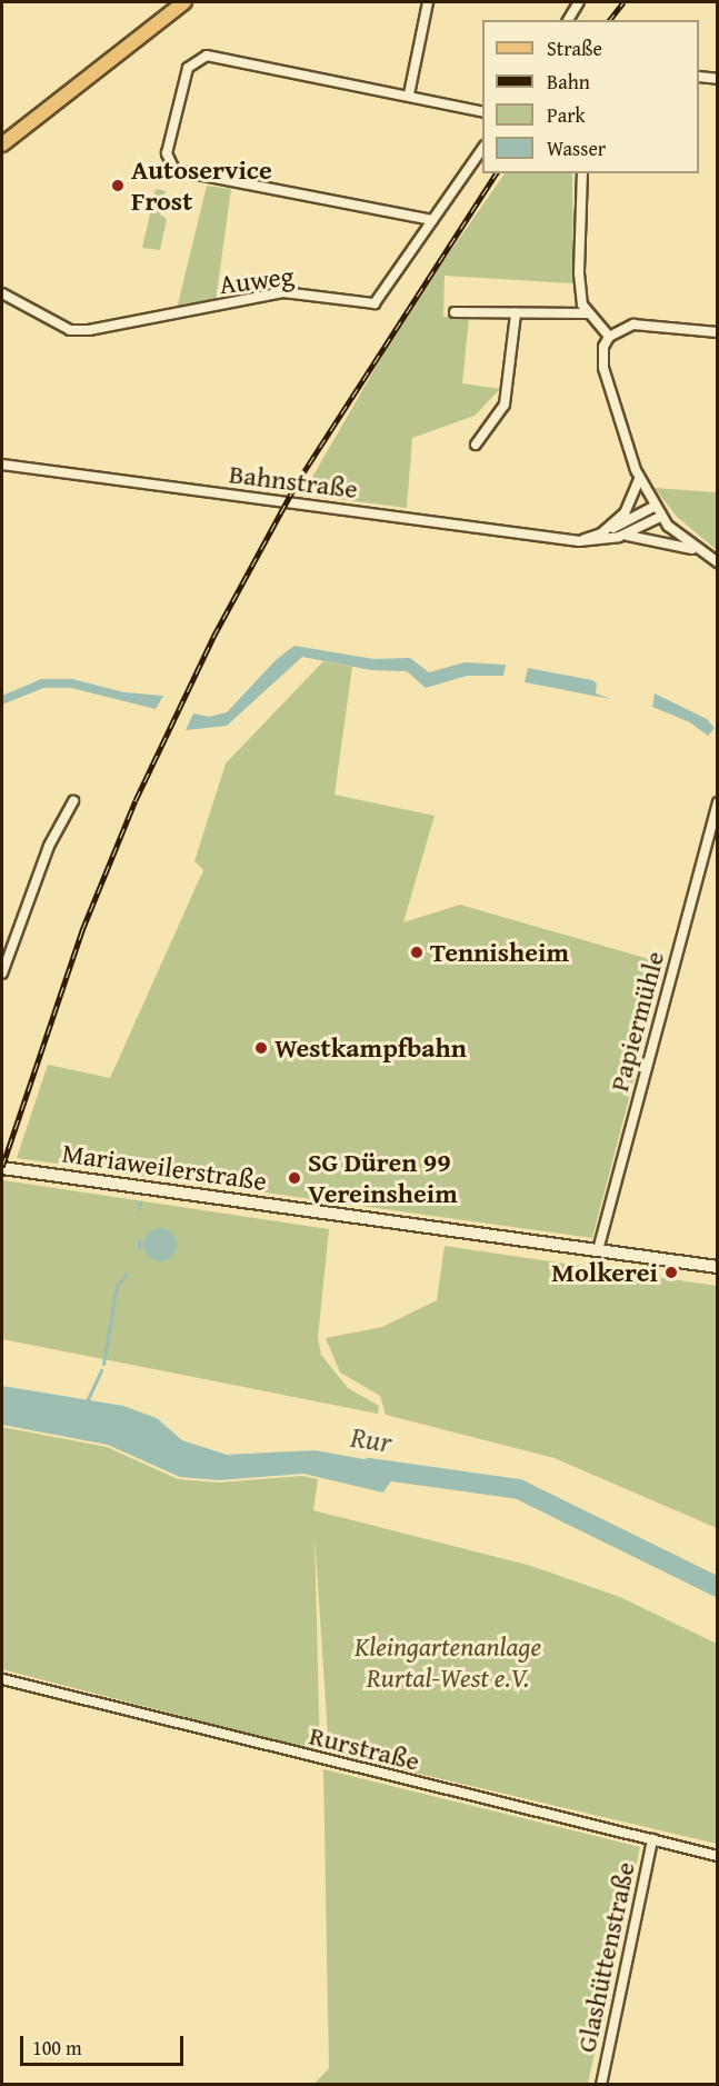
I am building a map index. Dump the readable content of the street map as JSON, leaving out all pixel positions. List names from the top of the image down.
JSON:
{
  "streets": {
    "main road": ["Mariaweilerstraße"],
    "street": [
      "Auweg",
      "Bahnstraße",
      "Papiermühle",
      "Rurstraße",
      "Glashüttenstraße"
    ]
  },
  "crossings": [
    ["Papiermühle", "Mariaweilerstraße"],
    ["Rurstraße", "Glashüttenstraße"]
  ],
  "water": ["Rur"],
  "parks": ["Kleingartenanlage Rurtal-West e.V."],
  "places": [
    "Autoservice Frost",
    "Tennisheim",
    "Westkampfbahn",
    "SG Düren 99 Vereinsheim",
    "Molkerei"
  ],
  "legend": [
    "Straße",
    "Bahn",
    "Park",
    "Wasser"
  ],
  "scale_bar": "100 m"
}
